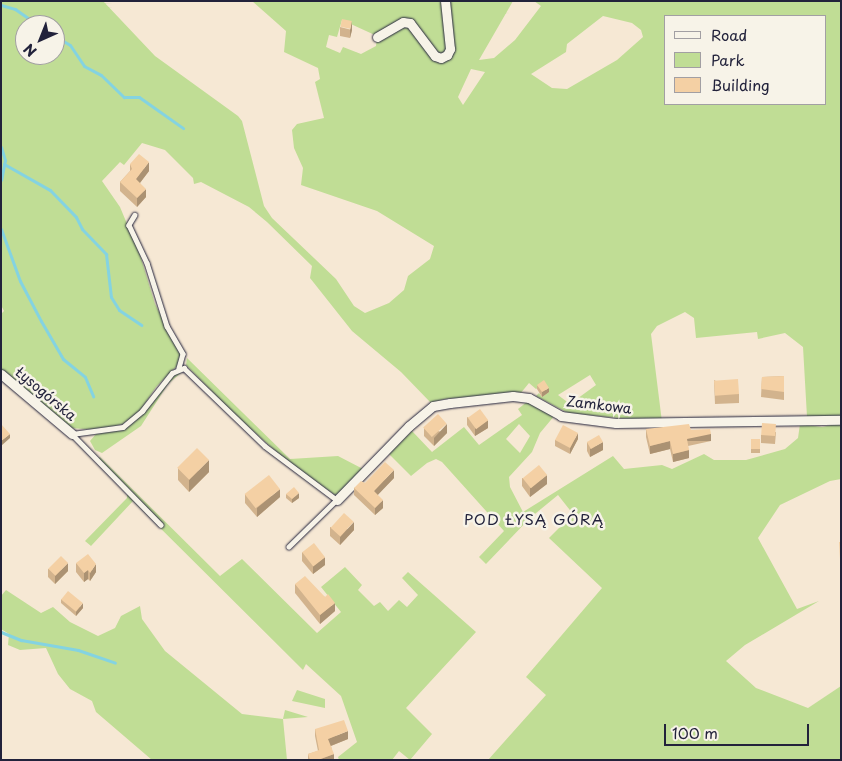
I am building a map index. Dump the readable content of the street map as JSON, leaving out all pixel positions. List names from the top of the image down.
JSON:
{
  "streets": {
    "street": ["Łysogórska", "Zamkowa"]
  },
  "districts": ["POD ŁYSĄ GÓRĄ"],
  "legend": ["Road", "Park", "Building"],
  "scale_bar": "100 m",
  "north": "bottom left"
}
